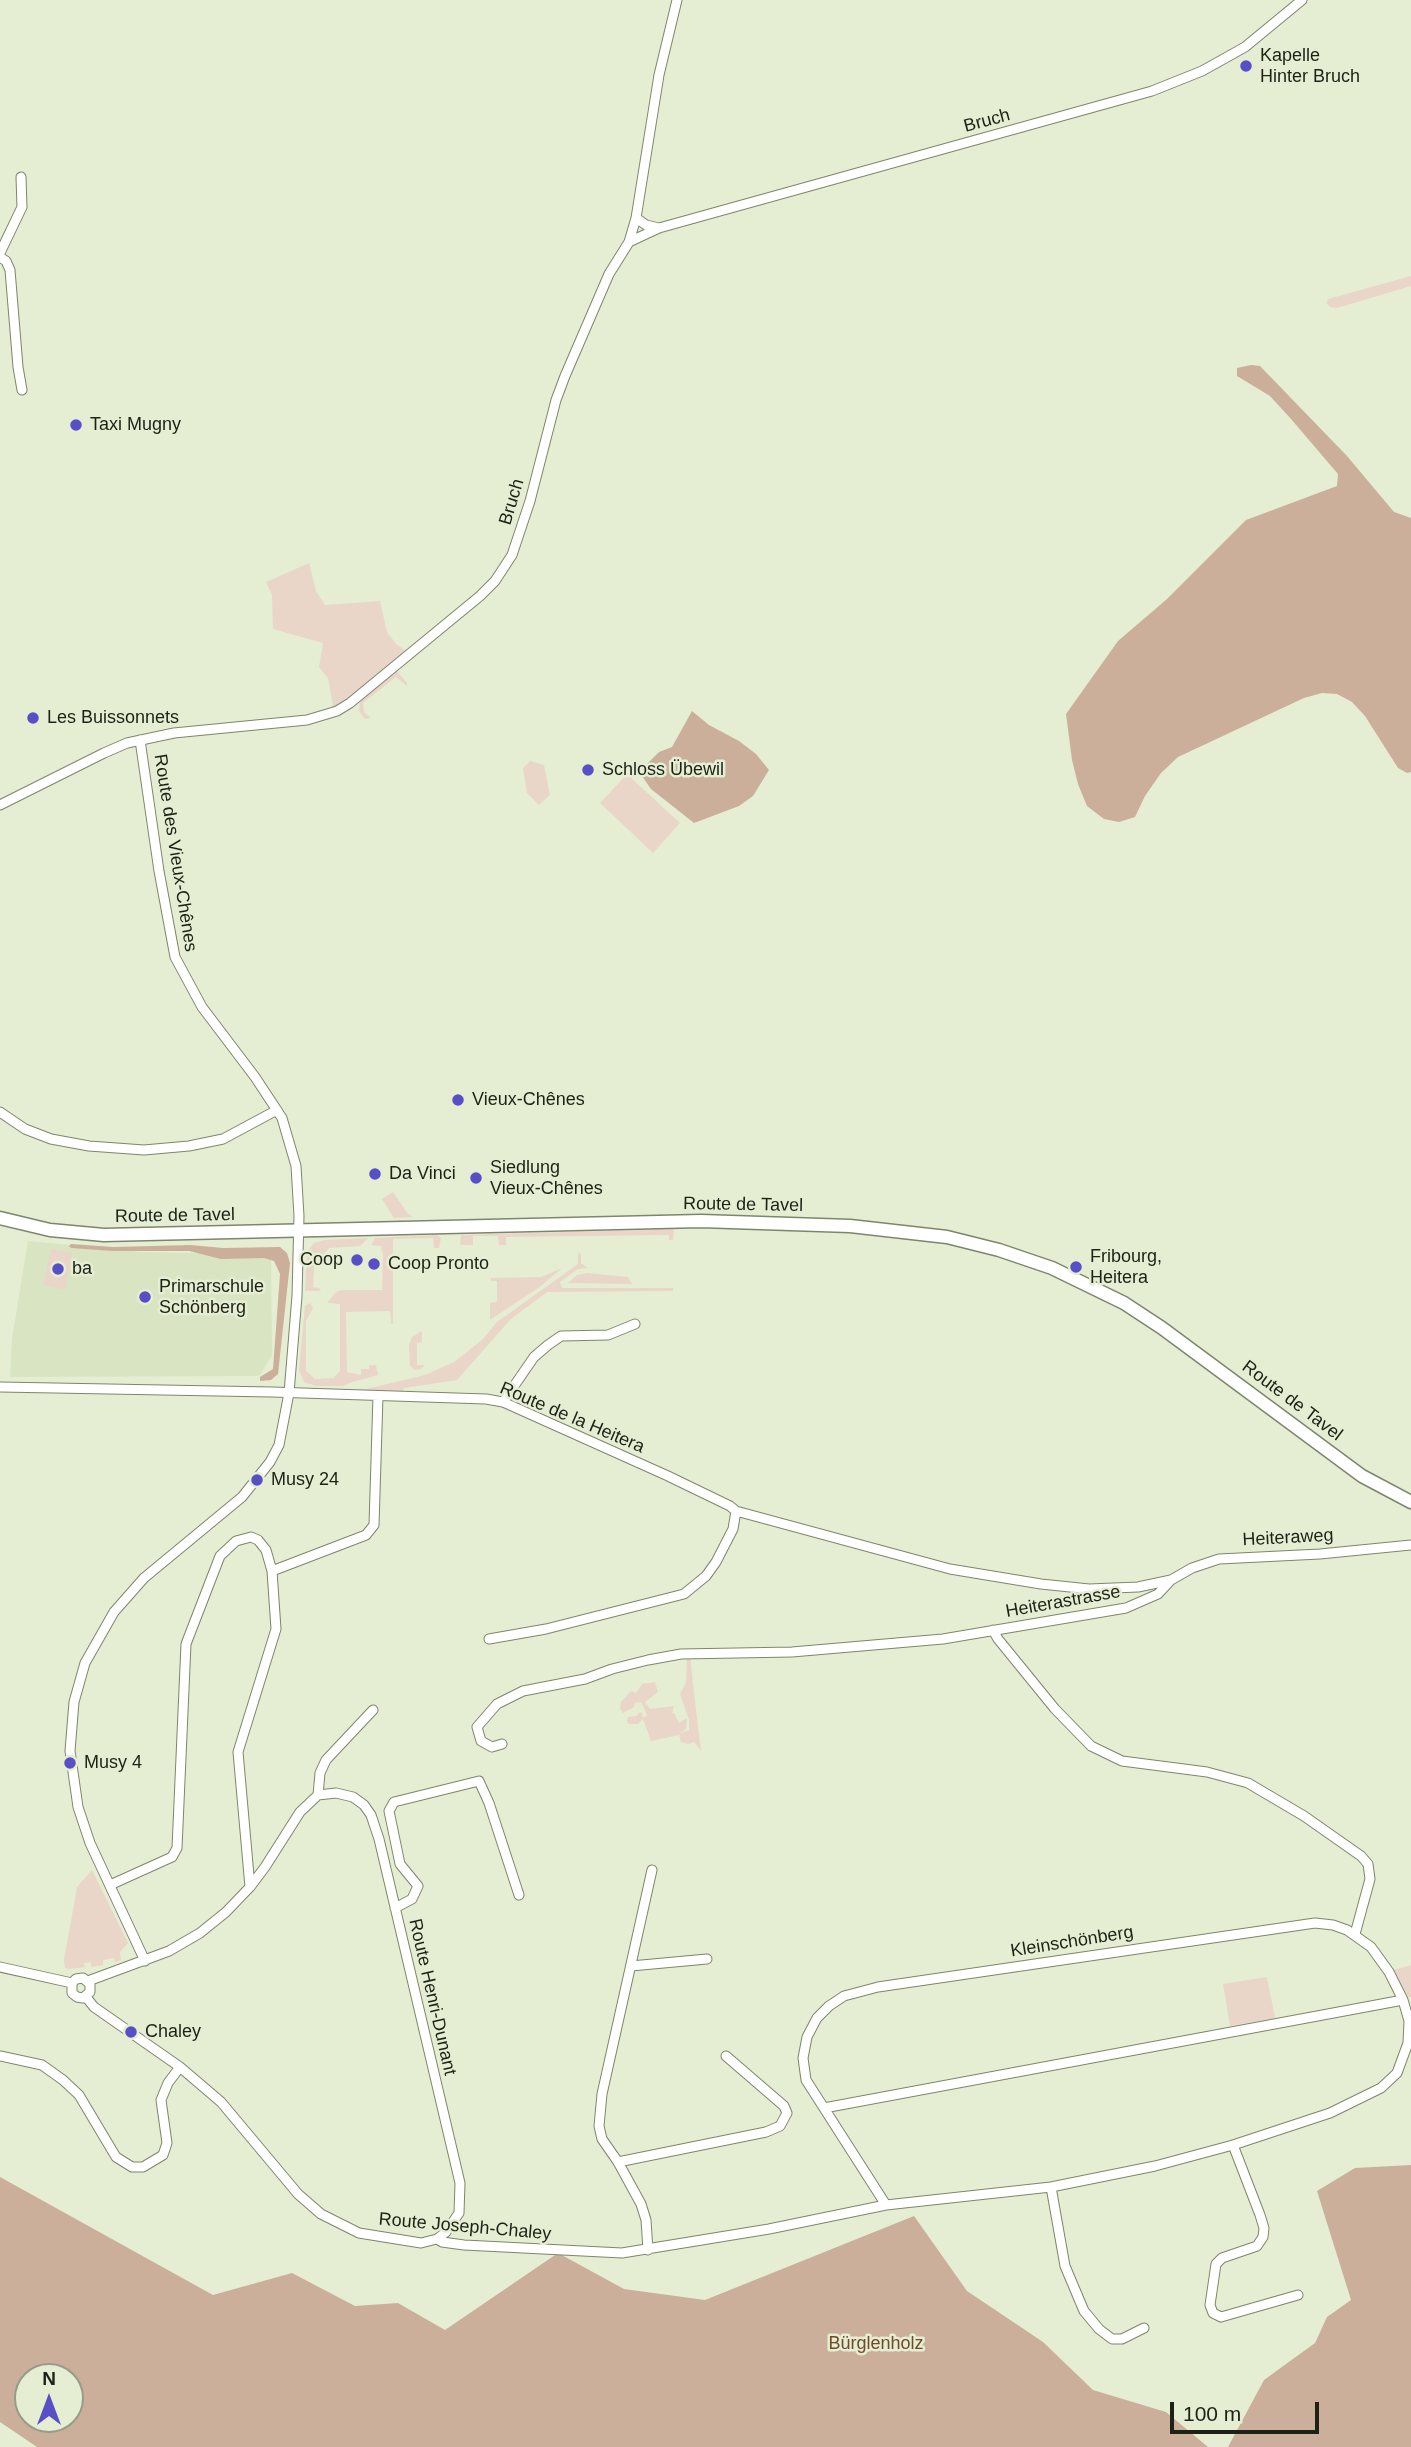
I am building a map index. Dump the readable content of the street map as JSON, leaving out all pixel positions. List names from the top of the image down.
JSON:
{
  "streets": {
    "main road": ["Route de Tavel"],
    "street": [
      "Bruch",
      "Route des Vieux-Chênes",
      "Route de la Heitera",
      "Heiteraweg",
      "Heiterastrasse",
      "Kleinschönberg",
      "Route Henri-Dunant",
      "Route Joseph-Chaley"
    ]
  },
  "crossings": [
    ["Bruch", "Route des Vieux-Chênes"],
    ["Route des Vieux-Chênes", "Route de Tavel"],
    ["Route des Vieux-Chênes", "Route de la Heitera"],
    ["Route de la Heitera", "Heiterastrasse"],
    ["Heiteraweg", "Heiterastrasse"],
    ["Kleinschönberg", "Route Joseph-Chaley"],
    ["Route Henri-Dunant", "Route Joseph-Chaley"]
  ],
  "parks": ["Bürglenholz"],
  "places": [
    "Kapelle Hinter Bruch",
    "Taxi Mugny",
    "Les Buissonnets",
    "Schloss Übewil",
    "Vieux-Chênes",
    "Da Vinci",
    "Siedlung Vieux-Chênes",
    "Coop",
    "Coop Pronto",
    "Fribourg, Heitera",
    "ba",
    "Primarschule Schönberg",
    "Musy 24",
    "Musy 4",
    "Chaley"
  ],
  "scale_bar": "100 m",
  "north": "top"
}
